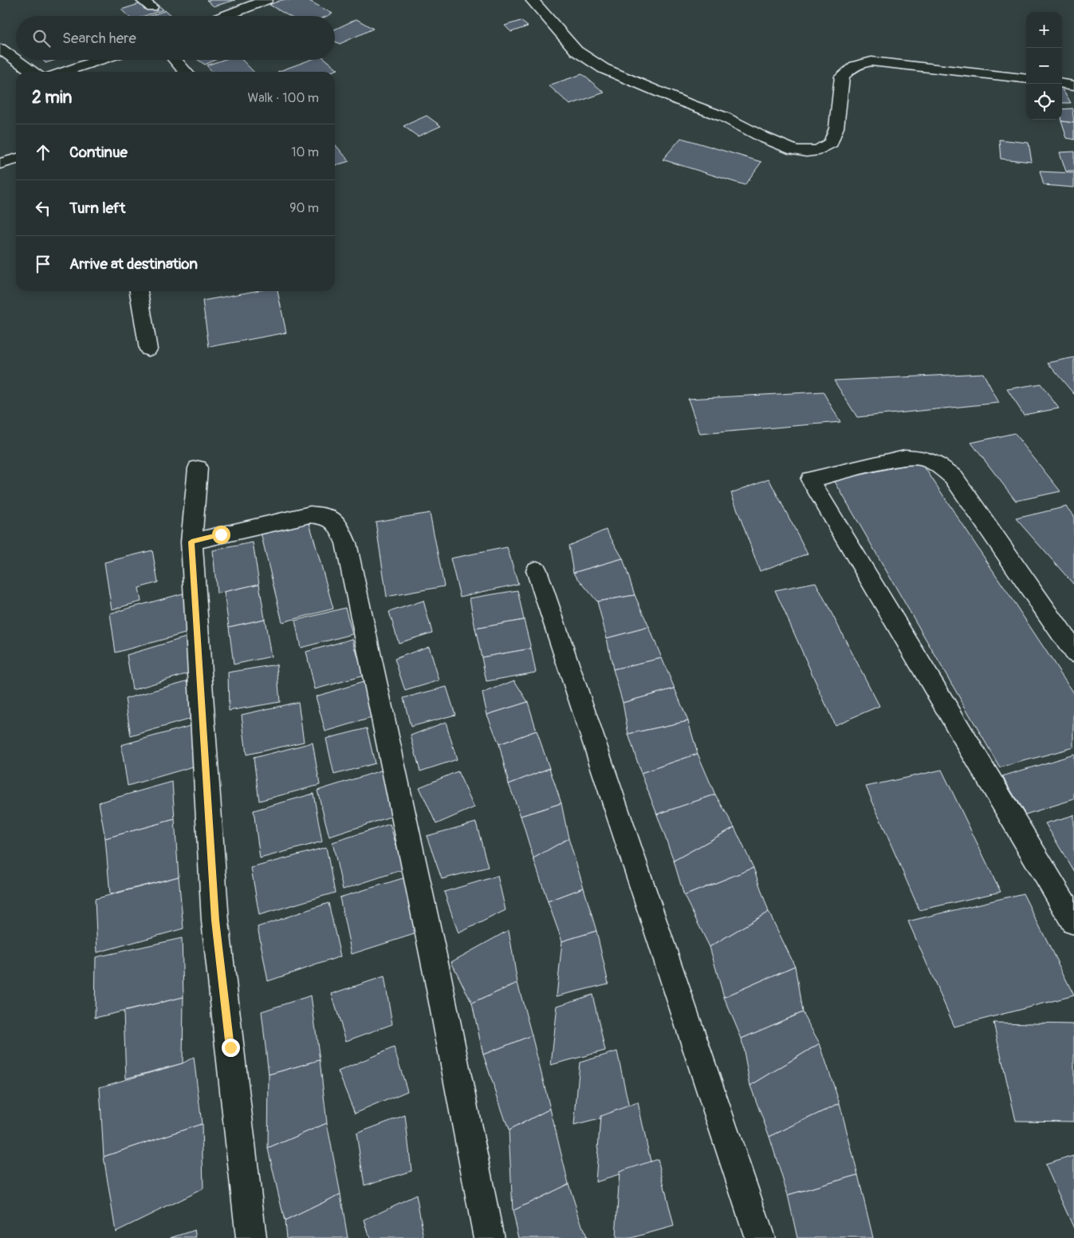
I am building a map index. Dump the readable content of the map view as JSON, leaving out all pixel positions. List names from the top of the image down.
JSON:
{
  "page": {
    "map_buttons": ["+", "−"],
    "search": "Search here",
    "heading": ["2 min", "Walk · 100 m"],
    "list": [
      ["Continue", "10 m"],
      ["Turn left", "90 m"],
      "Arrive at destination"
    ]
  }
}
